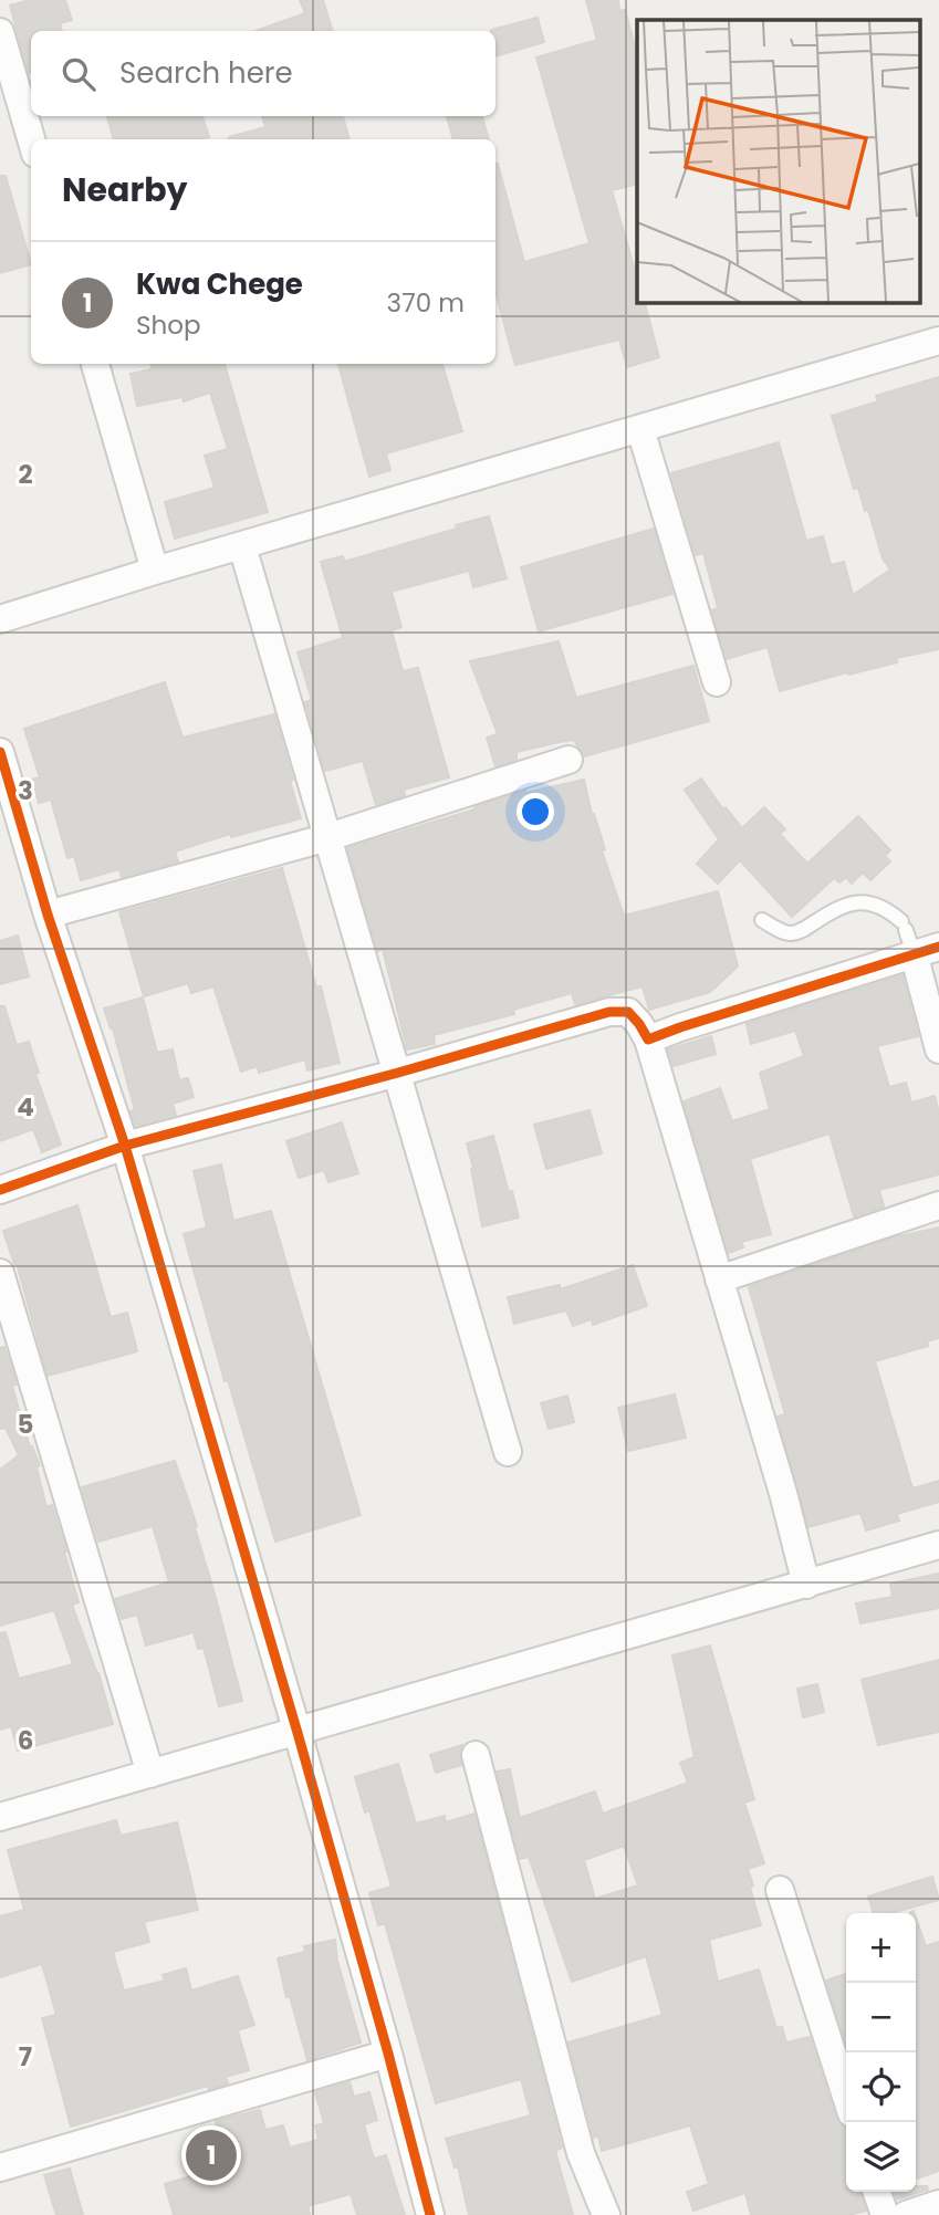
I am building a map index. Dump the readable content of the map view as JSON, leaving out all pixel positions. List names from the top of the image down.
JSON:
{
  "page": {
    "search": "Search here",
    "heading": "Nearby",
    "list": [
      {
        "mark": "1",
        "name": "Kwa Chege",
        "note": "Shop",
        "value": "370 m"
      }
    ],
    "map_buttons": ["+", "−"],
    "pins": "1"
  },
  "grid": {
    "rows": [
      "2",
      "3",
      "4",
      "5",
      "6",
      "7"
    ]
  }
}
